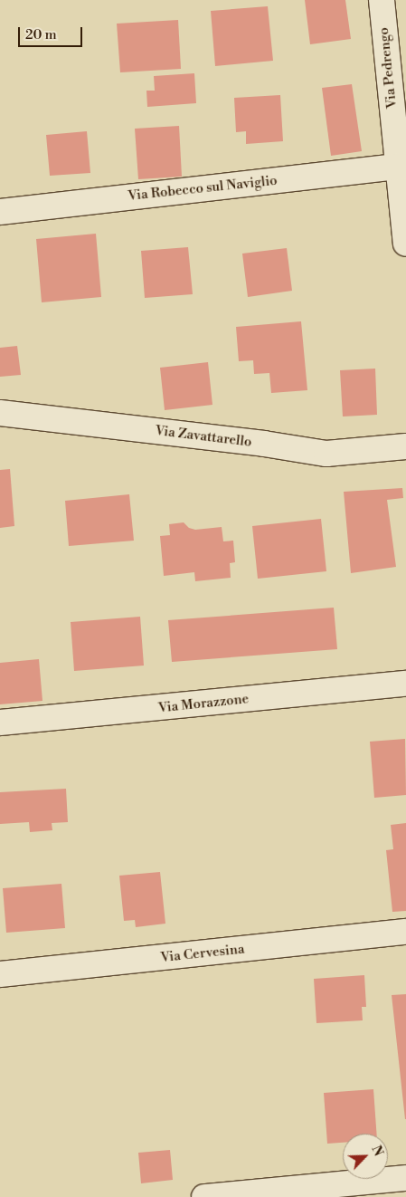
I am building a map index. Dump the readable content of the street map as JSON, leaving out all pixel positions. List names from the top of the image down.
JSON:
{
  "streets": {
    "street": [
      "Via Pedrengo",
      "Via Robecco sul Naviglio",
      "Via Zavattarello",
      "Via Morazzone",
      "Via Cervesina"
    ]
  },
  "crossings": [
    ["Via Pedrengo", "Via Robecco sul Naviglio"]
  ],
  "scale_bar": "20 m",
  "north": "top right"
}
